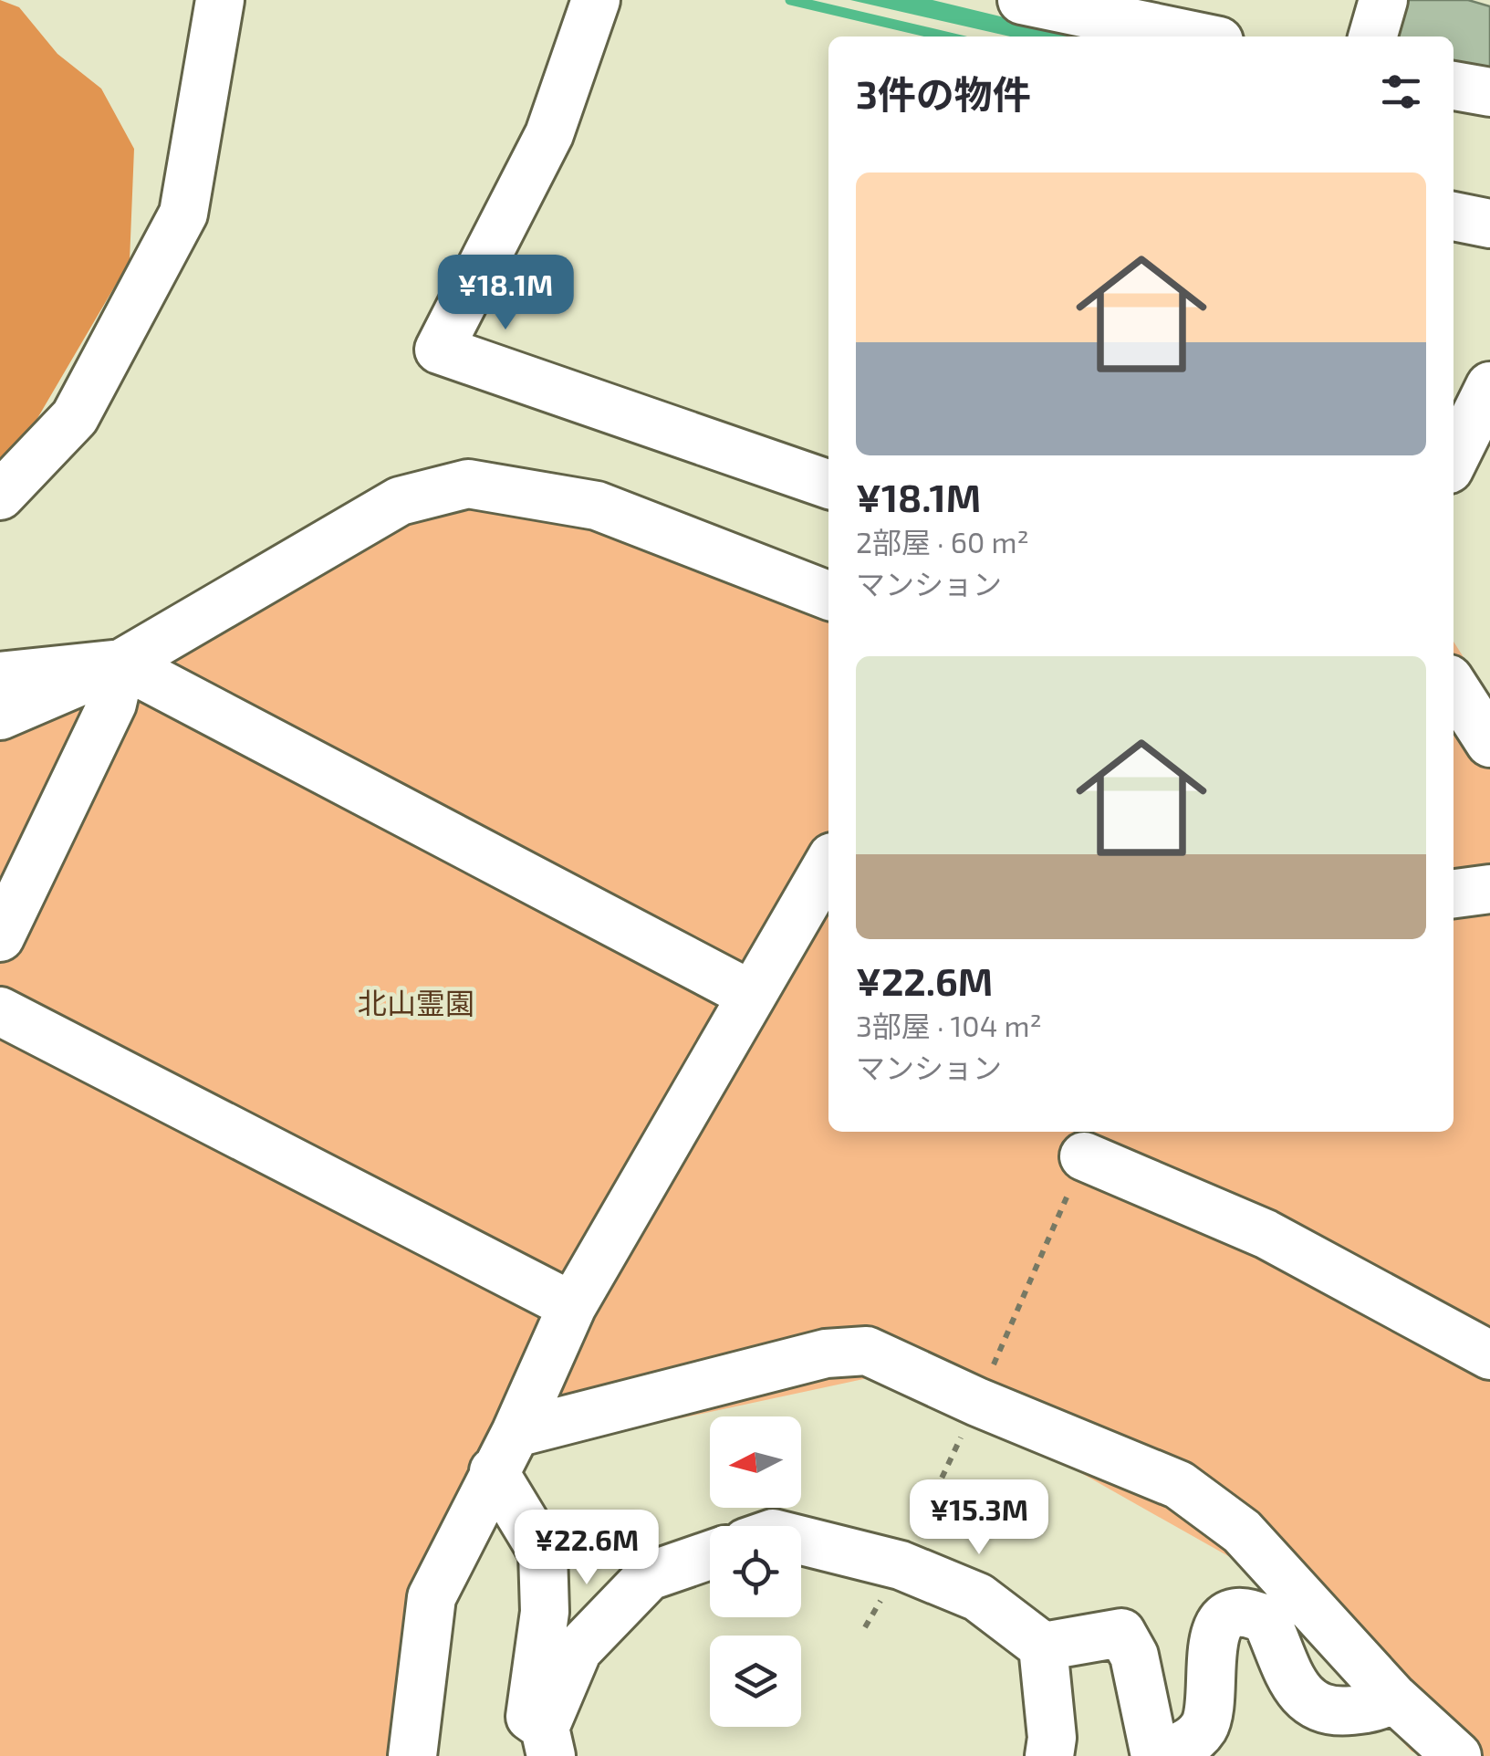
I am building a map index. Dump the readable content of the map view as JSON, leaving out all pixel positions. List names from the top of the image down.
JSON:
{
  "parks": ["北山霊園"],
  "north": "left",
  "page": {
    "heading": "3件の物件",
    "list": [
      {
        "name": "¥18.1M",
        "note": "2部屋 · 60 m² · マンション"
      },
      {
        "name": "¥22.6M",
        "note": "3部屋 · 104 m² · マンション"
      }
    ],
    "price": ["¥18.1M", "¥15.3M", "¥22.6M"]
  }
}
